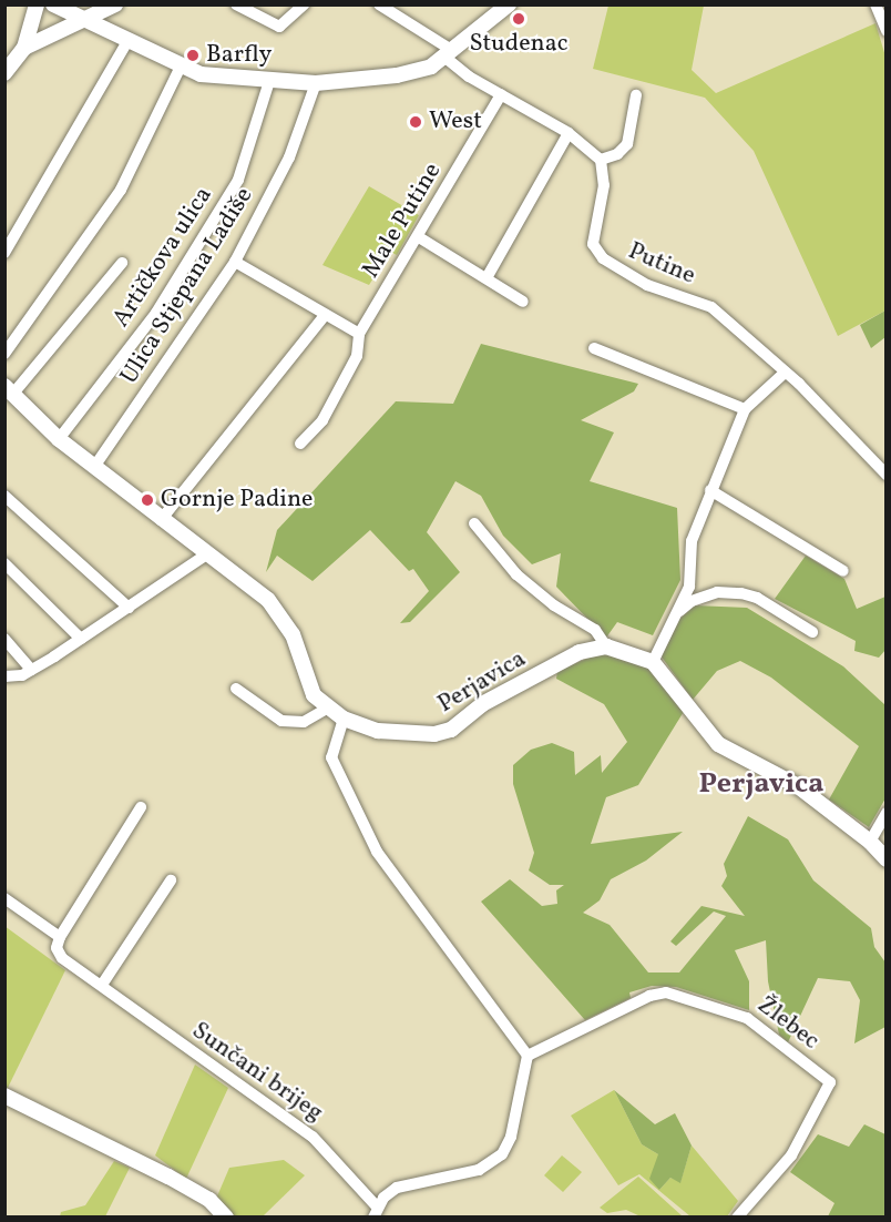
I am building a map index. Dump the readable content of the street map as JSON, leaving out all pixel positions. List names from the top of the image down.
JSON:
{
  "streets": {
    "street": [
      "Male Putine",
      "Artičkova ulica",
      "Putine",
      "Ulica Stjepana Ladiše",
      "Perjavica",
      "Žlebec",
      "Sunčani brijeg"
    ]
  },
  "crossings": [
    ["Artičkova ulica", "Perjavica"],
    ["Ulica Stjepana Ladiše", "Perjavica"]
  ],
  "districts": ["Perjavica"],
  "places": [
    "Studenac",
    "Barfly",
    "West",
    "Gornje Padine"
  ]
}
